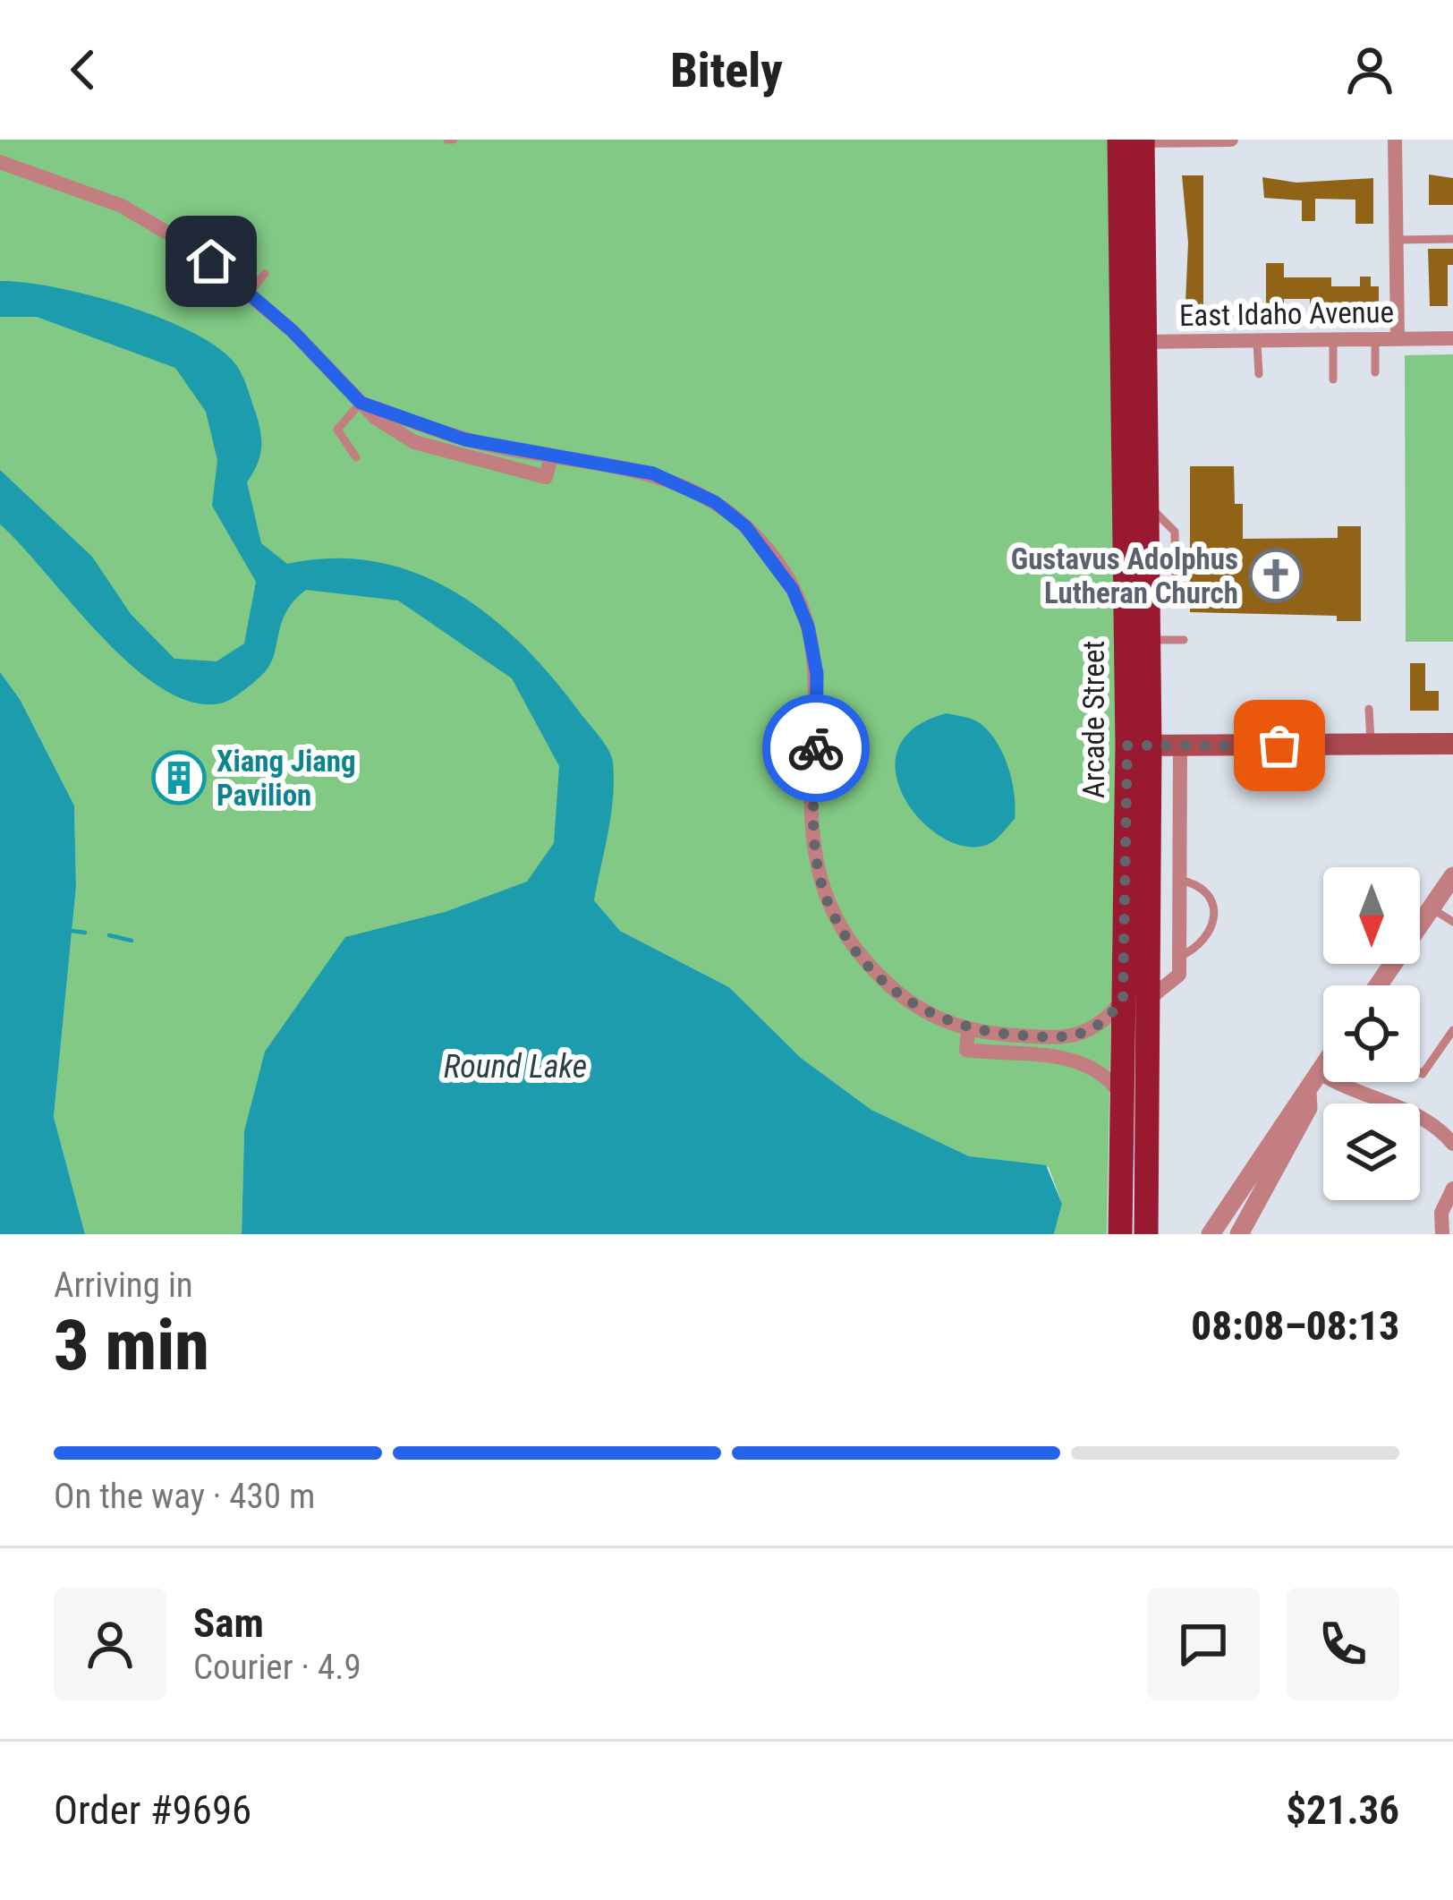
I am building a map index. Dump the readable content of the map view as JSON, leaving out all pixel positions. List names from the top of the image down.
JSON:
{
  "streets": {
    "main road": ["Arcade Street"],
    "street": ["East Idaho Avenue"]
  },
  "crossings": [
    ["East Idaho Avenue", "Arcade Street"]
  ],
  "water": ["Round Lake"],
  "places": {
    "church": ["Gustavus Adolphus Lutheran Church"],
    "building": ["Xiang Jiang Pavilion"]
  },
  "north": "bottom",
  "page": {
    "header": "Bitely",
    "heading": ["3 min", "Arriving in", "08:08–08:13"],
    "panel": [
      "Sam",
      "Courier · 4.9",
      "Order #9696",
      "$21.36"
    ],
    "bar": "On the way · 430 m"
  }
}
